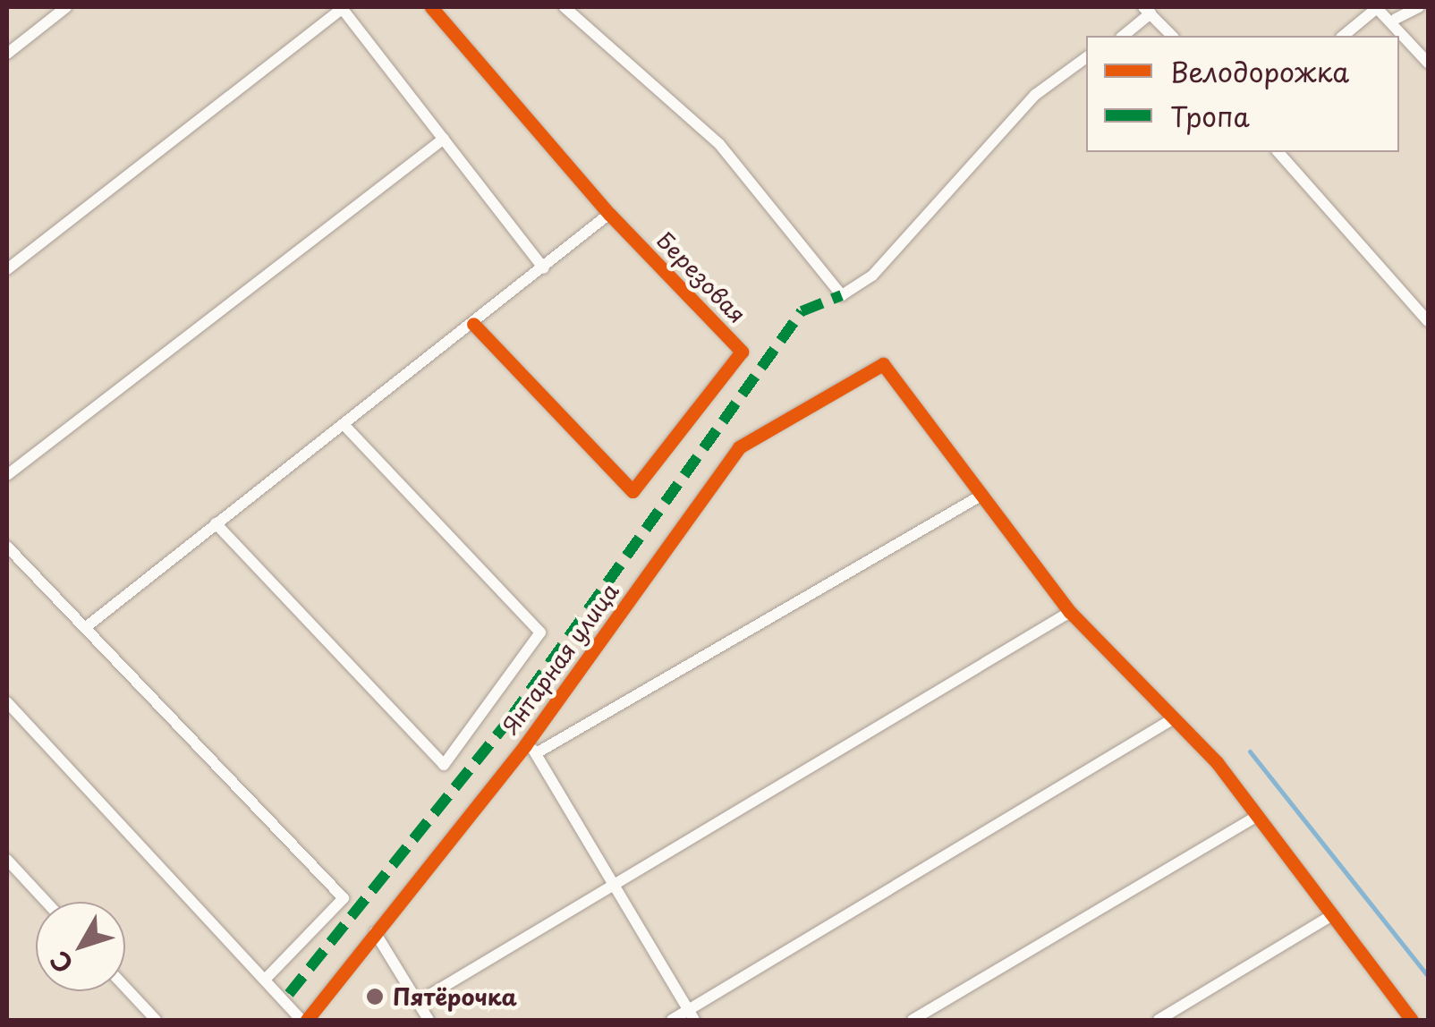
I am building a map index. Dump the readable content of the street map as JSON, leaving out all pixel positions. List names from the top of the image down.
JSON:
{
  "streets": {
    "street": ["Березовая", "Янтарная улица"]
  },
  "places": ["Пятёрочка"],
  "legend": ["Велодорожка", "Тропа"],
  "north": "bottom left"
}
